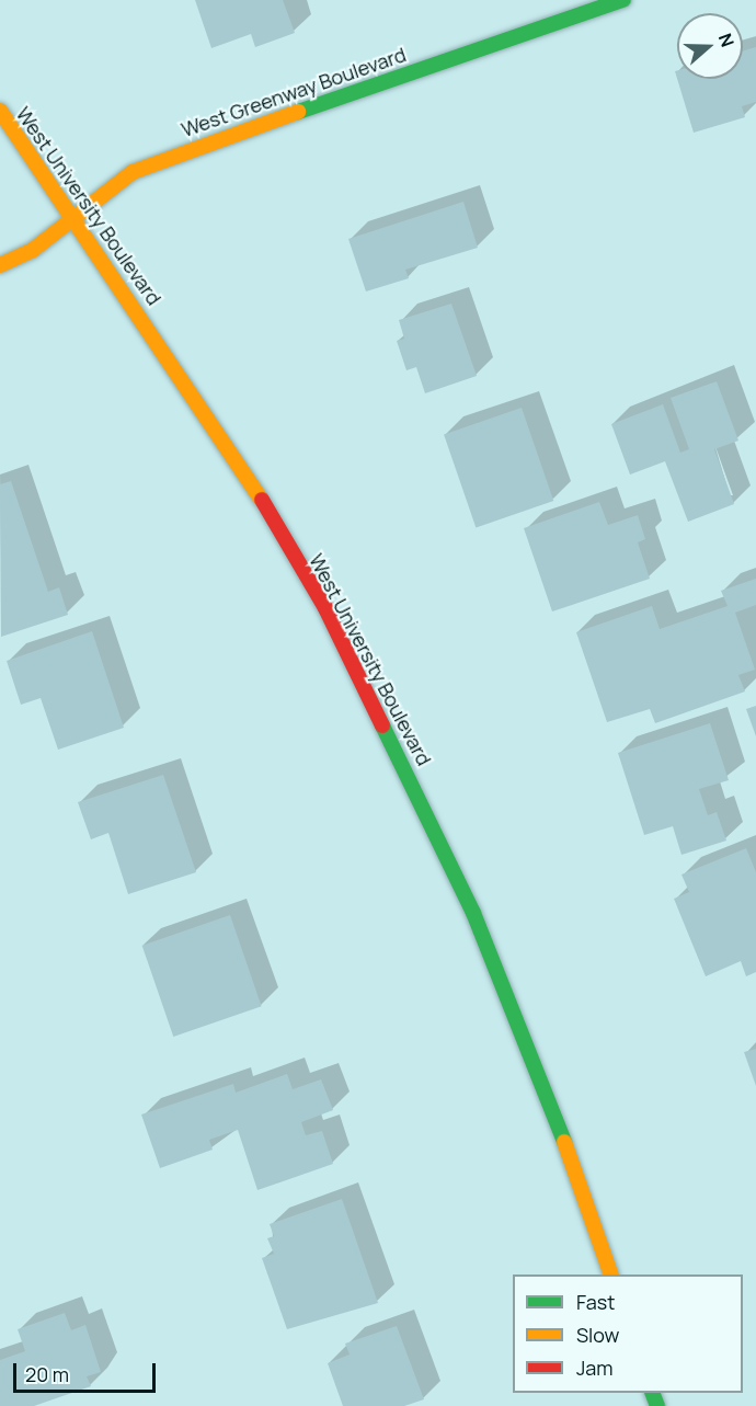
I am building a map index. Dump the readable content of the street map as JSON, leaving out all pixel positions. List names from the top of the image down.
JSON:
{
  "streets": {
    "street": ["West Greenway Boulevard", "West University Boulevard"]
  },
  "crossings": [
    ["West Greenway Boulevard", "West University Boulevard"]
  ],
  "legend": ["Fast", "Slow", "Jam"],
  "scale_bar": "20 m",
  "north": "right"
}
